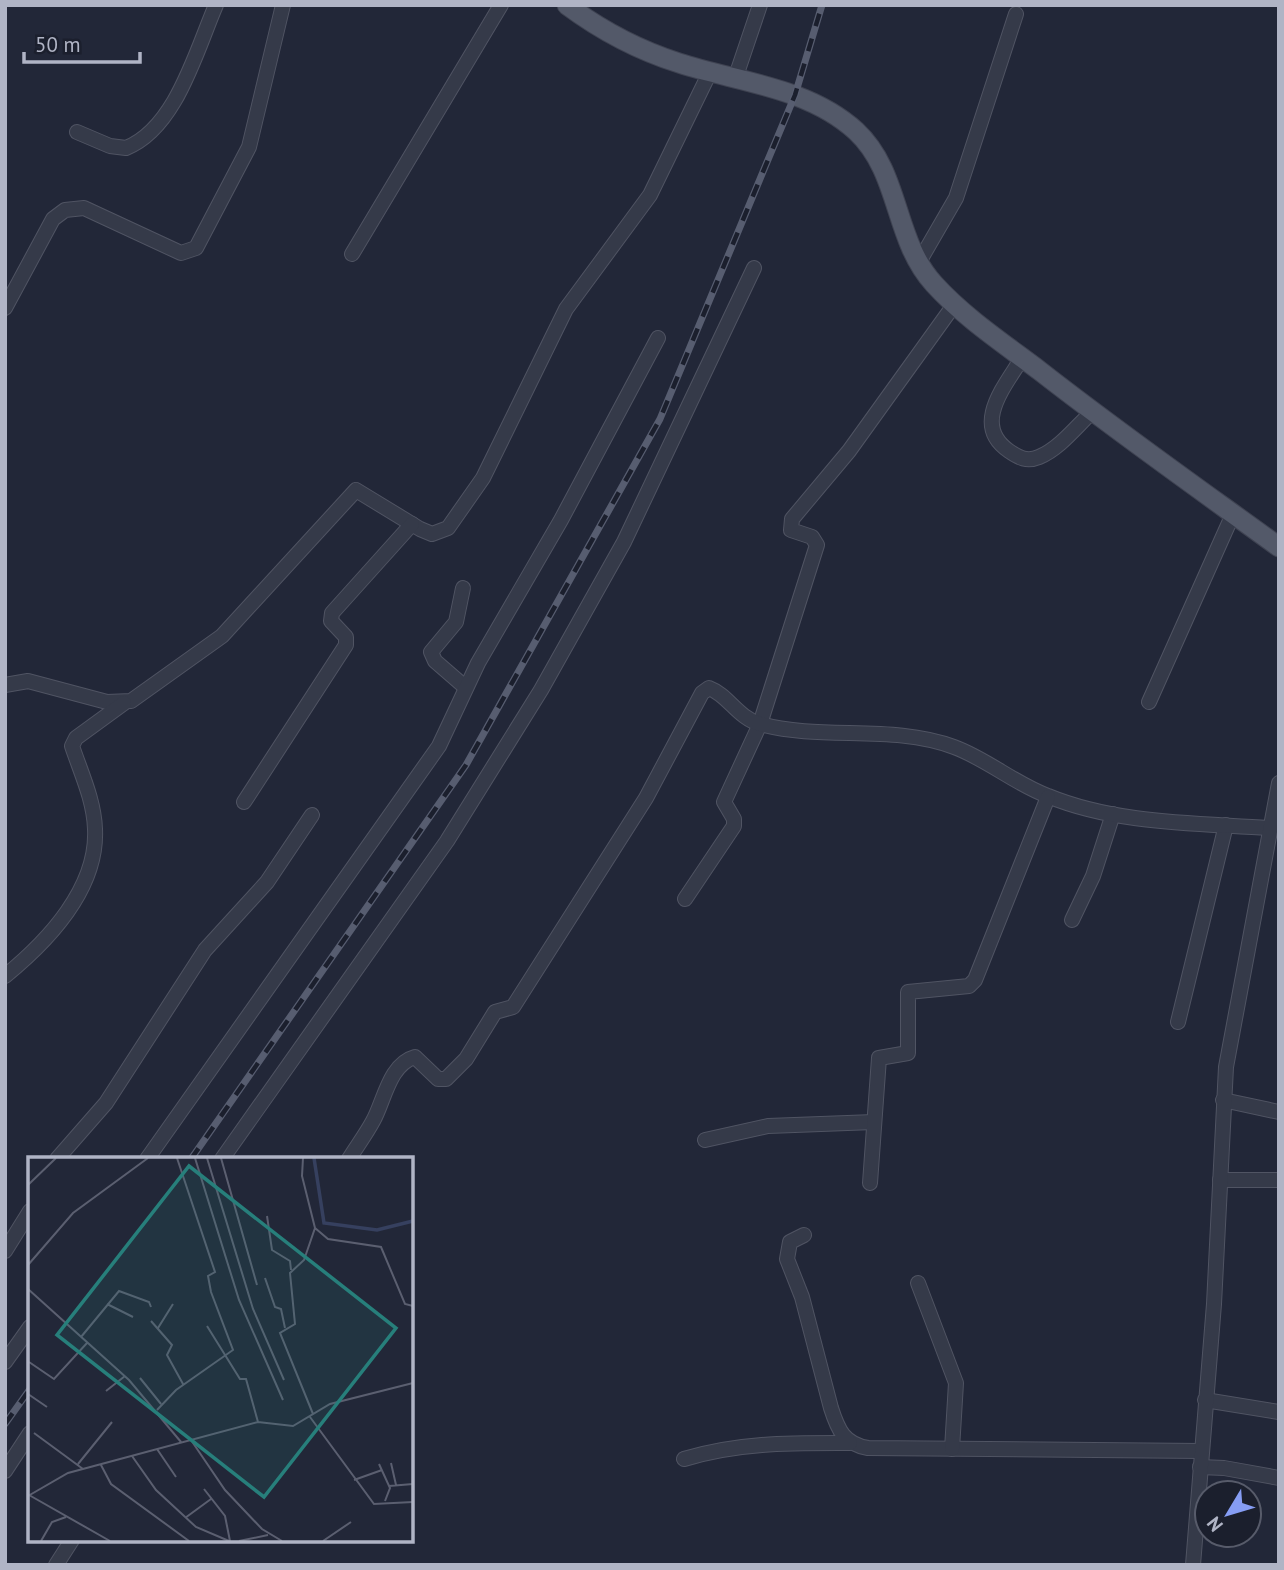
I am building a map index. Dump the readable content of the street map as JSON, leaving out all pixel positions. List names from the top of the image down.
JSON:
{
  "scale_bar": "50 m",
  "north": "bottom left"
}
